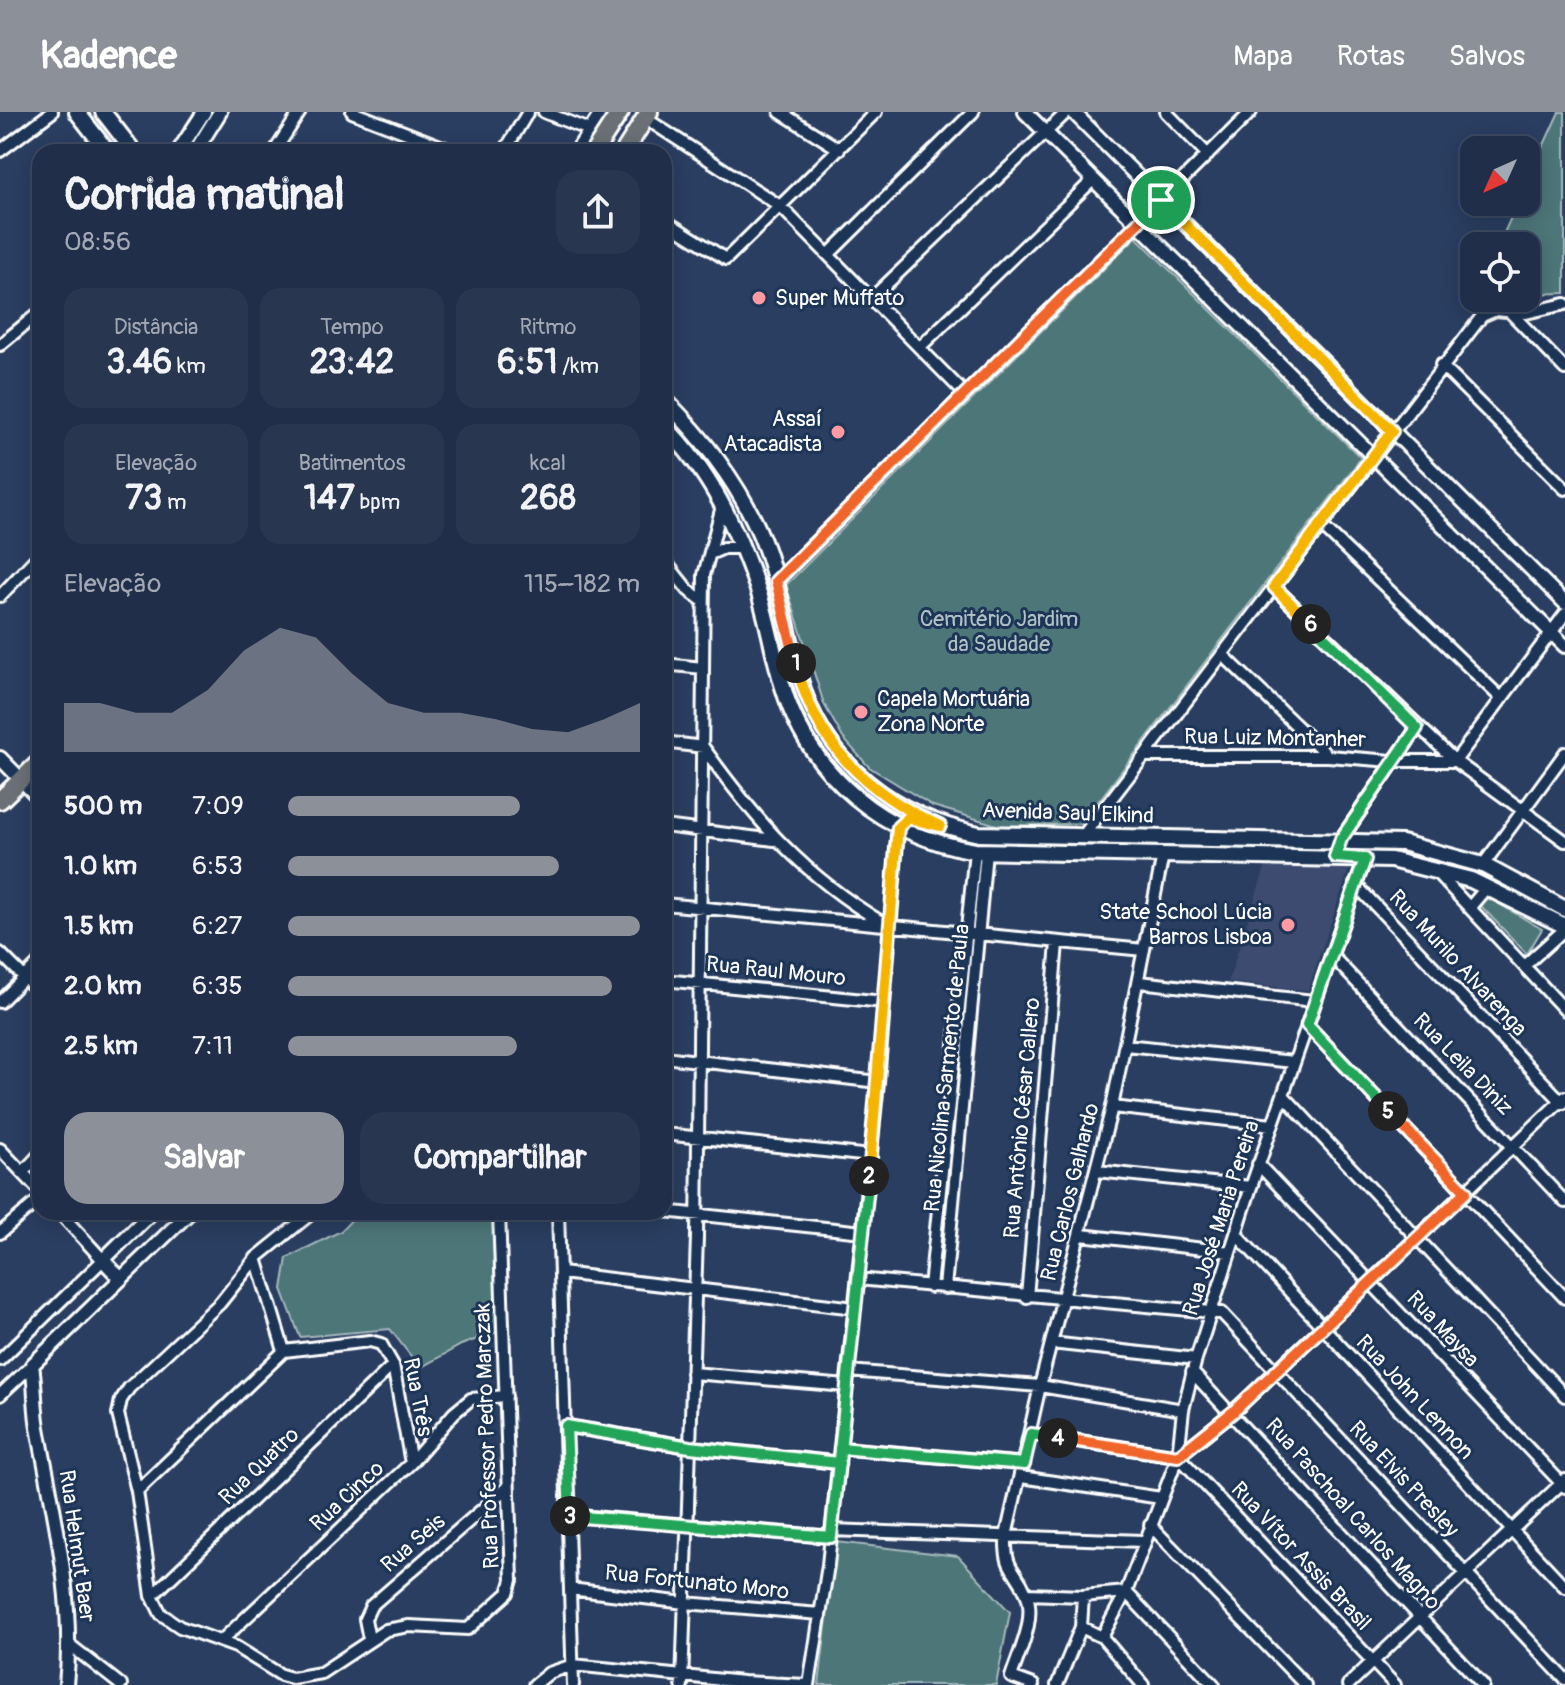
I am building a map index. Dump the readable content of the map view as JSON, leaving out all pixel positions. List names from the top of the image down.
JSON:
{
  "streets": {
    "main road": ["Avenida Saul Elkind"],
    "street": [
      "Rua Luiz Montanher",
      "Rua Murilo Alvarenga",
      "Rua Raul Mouro",
      "Rua Leila Diniz",
      "Rua Nicolina Sarmento de Paula",
      "Rua Antônio César Callero",
      "Rua Carlos Galhardo",
      "Rua José Maria Pereira",
      "Rua Maysa",
      "Rua Três",
      "Rua John Lennon",
      "Rua Professor Pedro Marczak",
      "Rua Quatro",
      "Rua Elvis Presley",
      "Rua Cinco",
      "Rua Paschoal Carlos Magno",
      "Rua Seis",
      "Rua Helmut Baer",
      "Rua Vítor Assis Brasil",
      "Rua Fortunato Moro"
    ]
  },
  "crossings": [
    ["Avenida Saul Elkind", "Rua Nicolina Sarmento de Paula"],
    ["Avenida Saul Elkind", "Rua Carlos Galhardo"],
    ["Avenida Saul Elkind", "Rua José Maria Pereira"],
    ["Rua Murilo Alvarenga", "Rua José Maria Pereira"],
    ["Rua Leila Diniz", "Rua José Maria Pereira"],
    ["Rua José Maria Pereira", "Rua Maysa"],
    ["Rua José Maria Pereira", "Rua John Lennon"],
    ["Rua José Maria Pereira", "Rua Elvis Presley"],
    ["Rua José Maria Pereira", "Rua Paschoal Carlos Magno"],
    ["Rua José Maria Pereira", "Rua Vítor Assis Brasil"],
    ["Rua Três", "Rua Quatro"],
    ["Rua Três", "Rua Cinco"],
    ["Rua Professor Pedro Marczak", "Rua Quatro"],
    ["Rua Professor Pedro Marczak", "Rua Cinco"],
    ["Rua Professor Pedro Marczak", "Rua Seis"]
  ],
  "parks": ["Cemitério Jardim da Saudade"],
  "places": [
    "Super Muffato",
    "Assaí Atacadista",
    "Capela Mortuária Zona Norte",
    "State School Lúcia Barros Lisboa"
  ],
  "north": "bottom left",
  "page": {
    "header": "Kadence",
    "nav": ["Mapa", "Rotas", "Salvos"],
    "heading": ["Corrida matinal", "08:56"],
    "stats": [
      ["Distância", "3.46 km"],
      ["Tempo", "23:42"],
      ["Ritmo", "6:51 /km"],
      ["Elevação", "73 m"],
      ["Batimentos", "147 bpm"],
      ["kcal", "268"]
    ],
    "chart": ["Elevação", "115–182 m"],
    "pins": [
      "6",
      "1",
      "5",
      "2",
      "4",
      "3"
    ],
    "list": [
      {
        "name": "500 m",
        "note": "7:09"
      },
      {
        "name": "1.0 km",
        "note": "6:53"
      },
      {
        "name": "1.5 km",
        "note": "6:27"
      },
      {
        "name": "2.0 km",
        "note": "6:35"
      },
      {
        "name": "2.5 km",
        "note": "7:11"
      }
    ],
    "buttons": ["Salvar", "Compartilhar"]
  }
}
